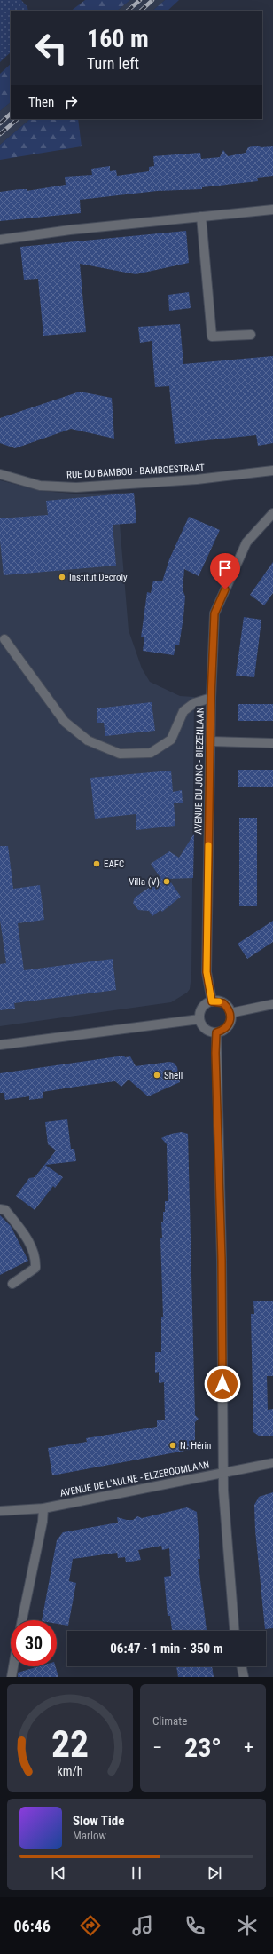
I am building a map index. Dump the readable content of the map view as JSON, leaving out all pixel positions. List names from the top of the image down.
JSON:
{
  "streets": {
    "street": ["RUE DU BAMBOU - BAMBOESTRAAT", "AVENUE DU JONC - BIEZENLAAN", "AVENUE DE L'AULNE - ELZEBOOMLAAN"]
  },
  "places": [
    "Institut Decroly",
    "EAFC",
    "Villa (V)",
    "Shell",
    "N. Hérin"
  ],
  "page": {
    "turn": ["160 m", "Turn left"],
    "then": "Then",
    "limit": "30",
    "trip": "06:47 · 1 min · 350 m",
    "tile": "Climate",
    "heat": ["−", "23°", "+"],
    "song": ["Slow Tide", "Marlow"],
    "tabs": "06:46",
    "gauge": ["22", "km/h"]
  }
}
